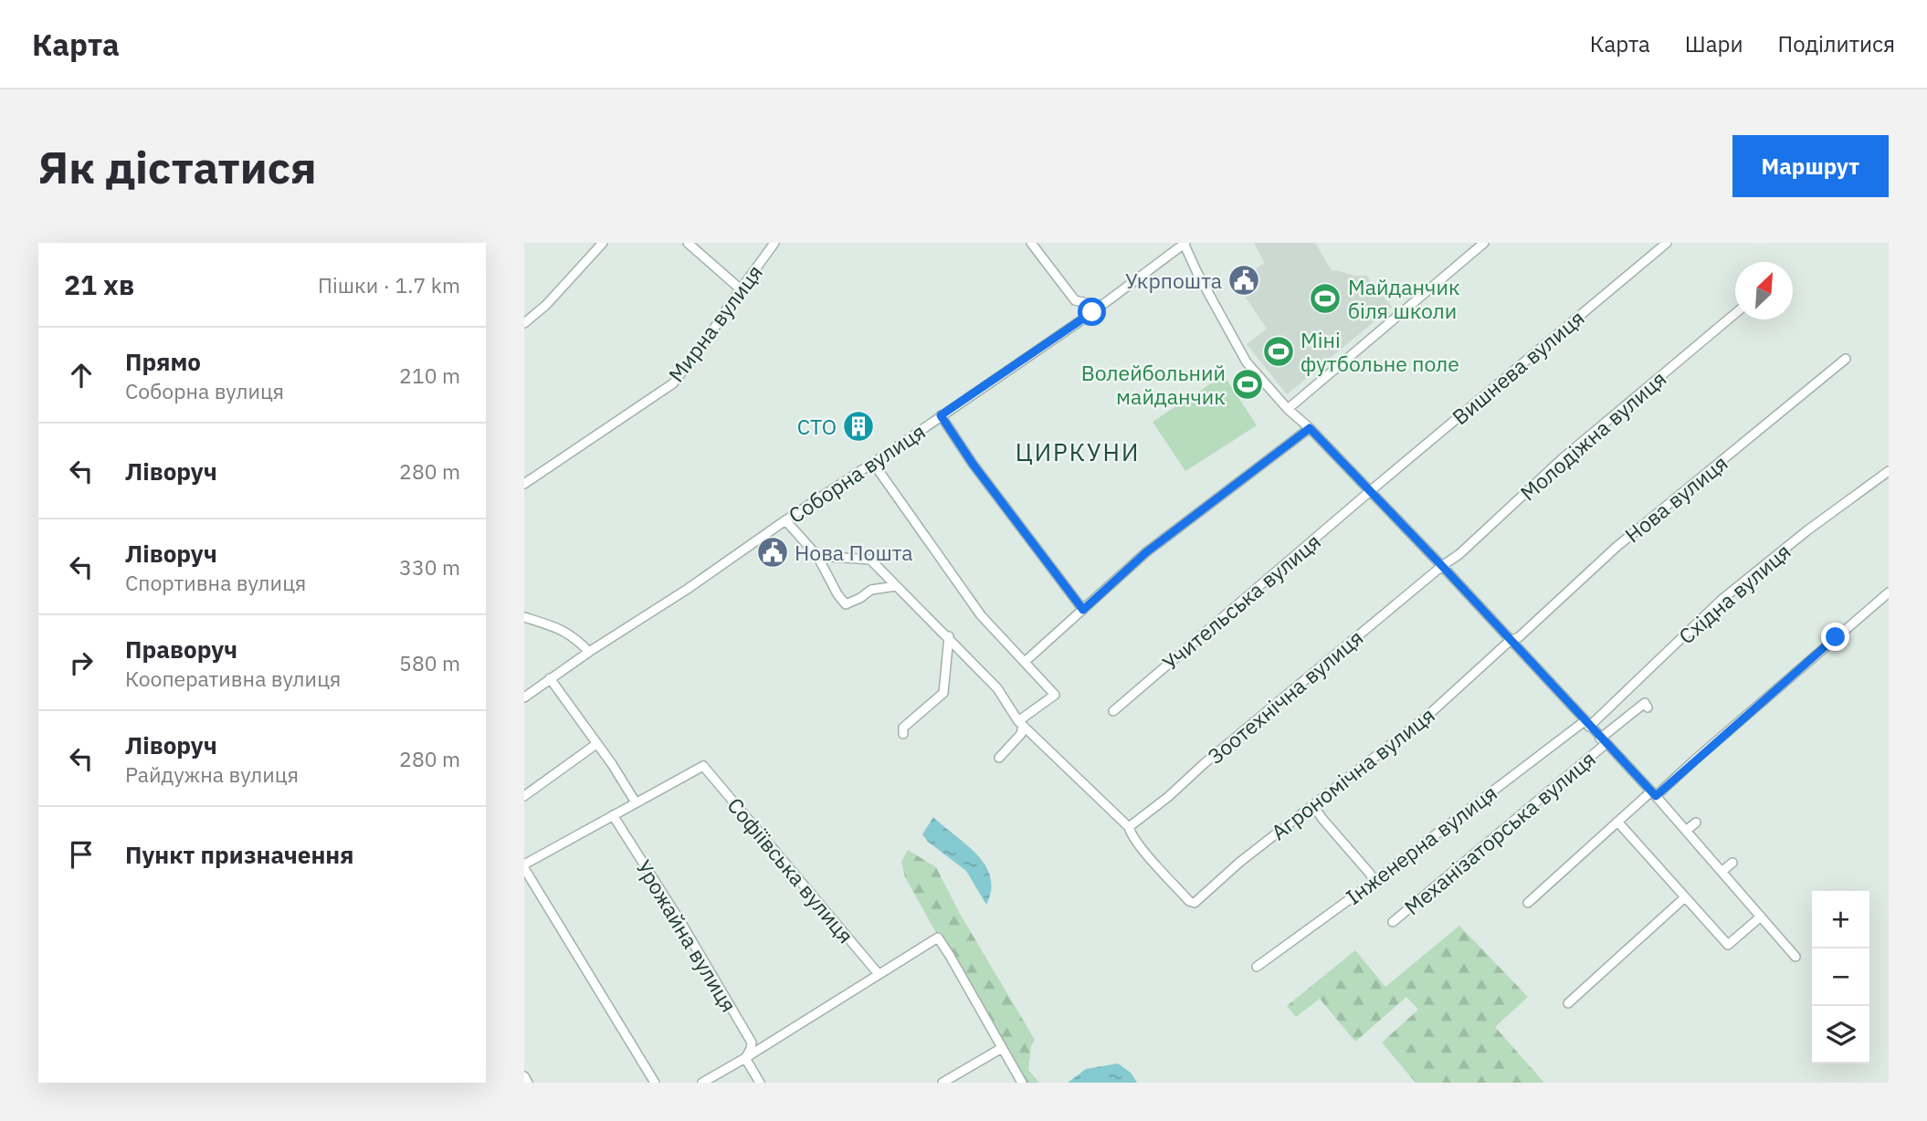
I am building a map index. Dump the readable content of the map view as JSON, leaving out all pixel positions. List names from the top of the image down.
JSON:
{
  "streets": {
    "street": [
      "Мирна вулиця",
      "Вишнева вулиця",
      "Молодіжна вулиця",
      "Соборна вулиця",
      "Нова вулиця",
      "Східна вулиця",
      "Учительська вулиця",
      "Зоотехнічна вулиця",
      "Агрономічна вулиця",
      "Механізаторська вулиця",
      "Інженерна вулиця",
      "Софіївська вулиця",
      "Урожайна вулиця"
    ]
  },
  "crossings": [
    ["Вишнева вулиця", "Учительська вулиця"],
    ["Молодіжна вулиця", "Зоотехнічна вулиця"],
    ["Нова вулиця", "Агрономічна вулиця"],
    ["Східна вулиця", "Інженерна вулиця"],
    ["Зоотехнічна вулиця", "Агрономічна вулиця"]
  ],
  "districts": ["ЦИРКУНИ"],
  "places": {
    "public building": ["Укрпошта", "Нова Пошта"],
    "sports": ["Майданчик біля школи", "Міні футбольне поле", "Волейбольний майданчик"],
    "building": ["СТО"]
  },
  "north": "top right",
  "page": {
    "header": "Карта",
    "nav": ["Карта", "Шари", "Поділитися"],
    "buttons": "Маршрут",
    "title": "Як дістатися",
    "heading": ["21 хв", "Пішки · 1.7 km"],
    "list": [
      ["Прямо", "Соборна вулиця", "210 m"],
      ["Ліворуч", "280 m"],
      ["Ліворуч", "Спортивна вулиця", "330 m"],
      ["Праворуч", "Кооперативна вулиця", "580 m"],
      ["Ліворуч", "Райдужна вулиця", "280 m"],
      "Пункт призначення"
    ],
    "map_buttons": ["+", "−"]
  }
}
